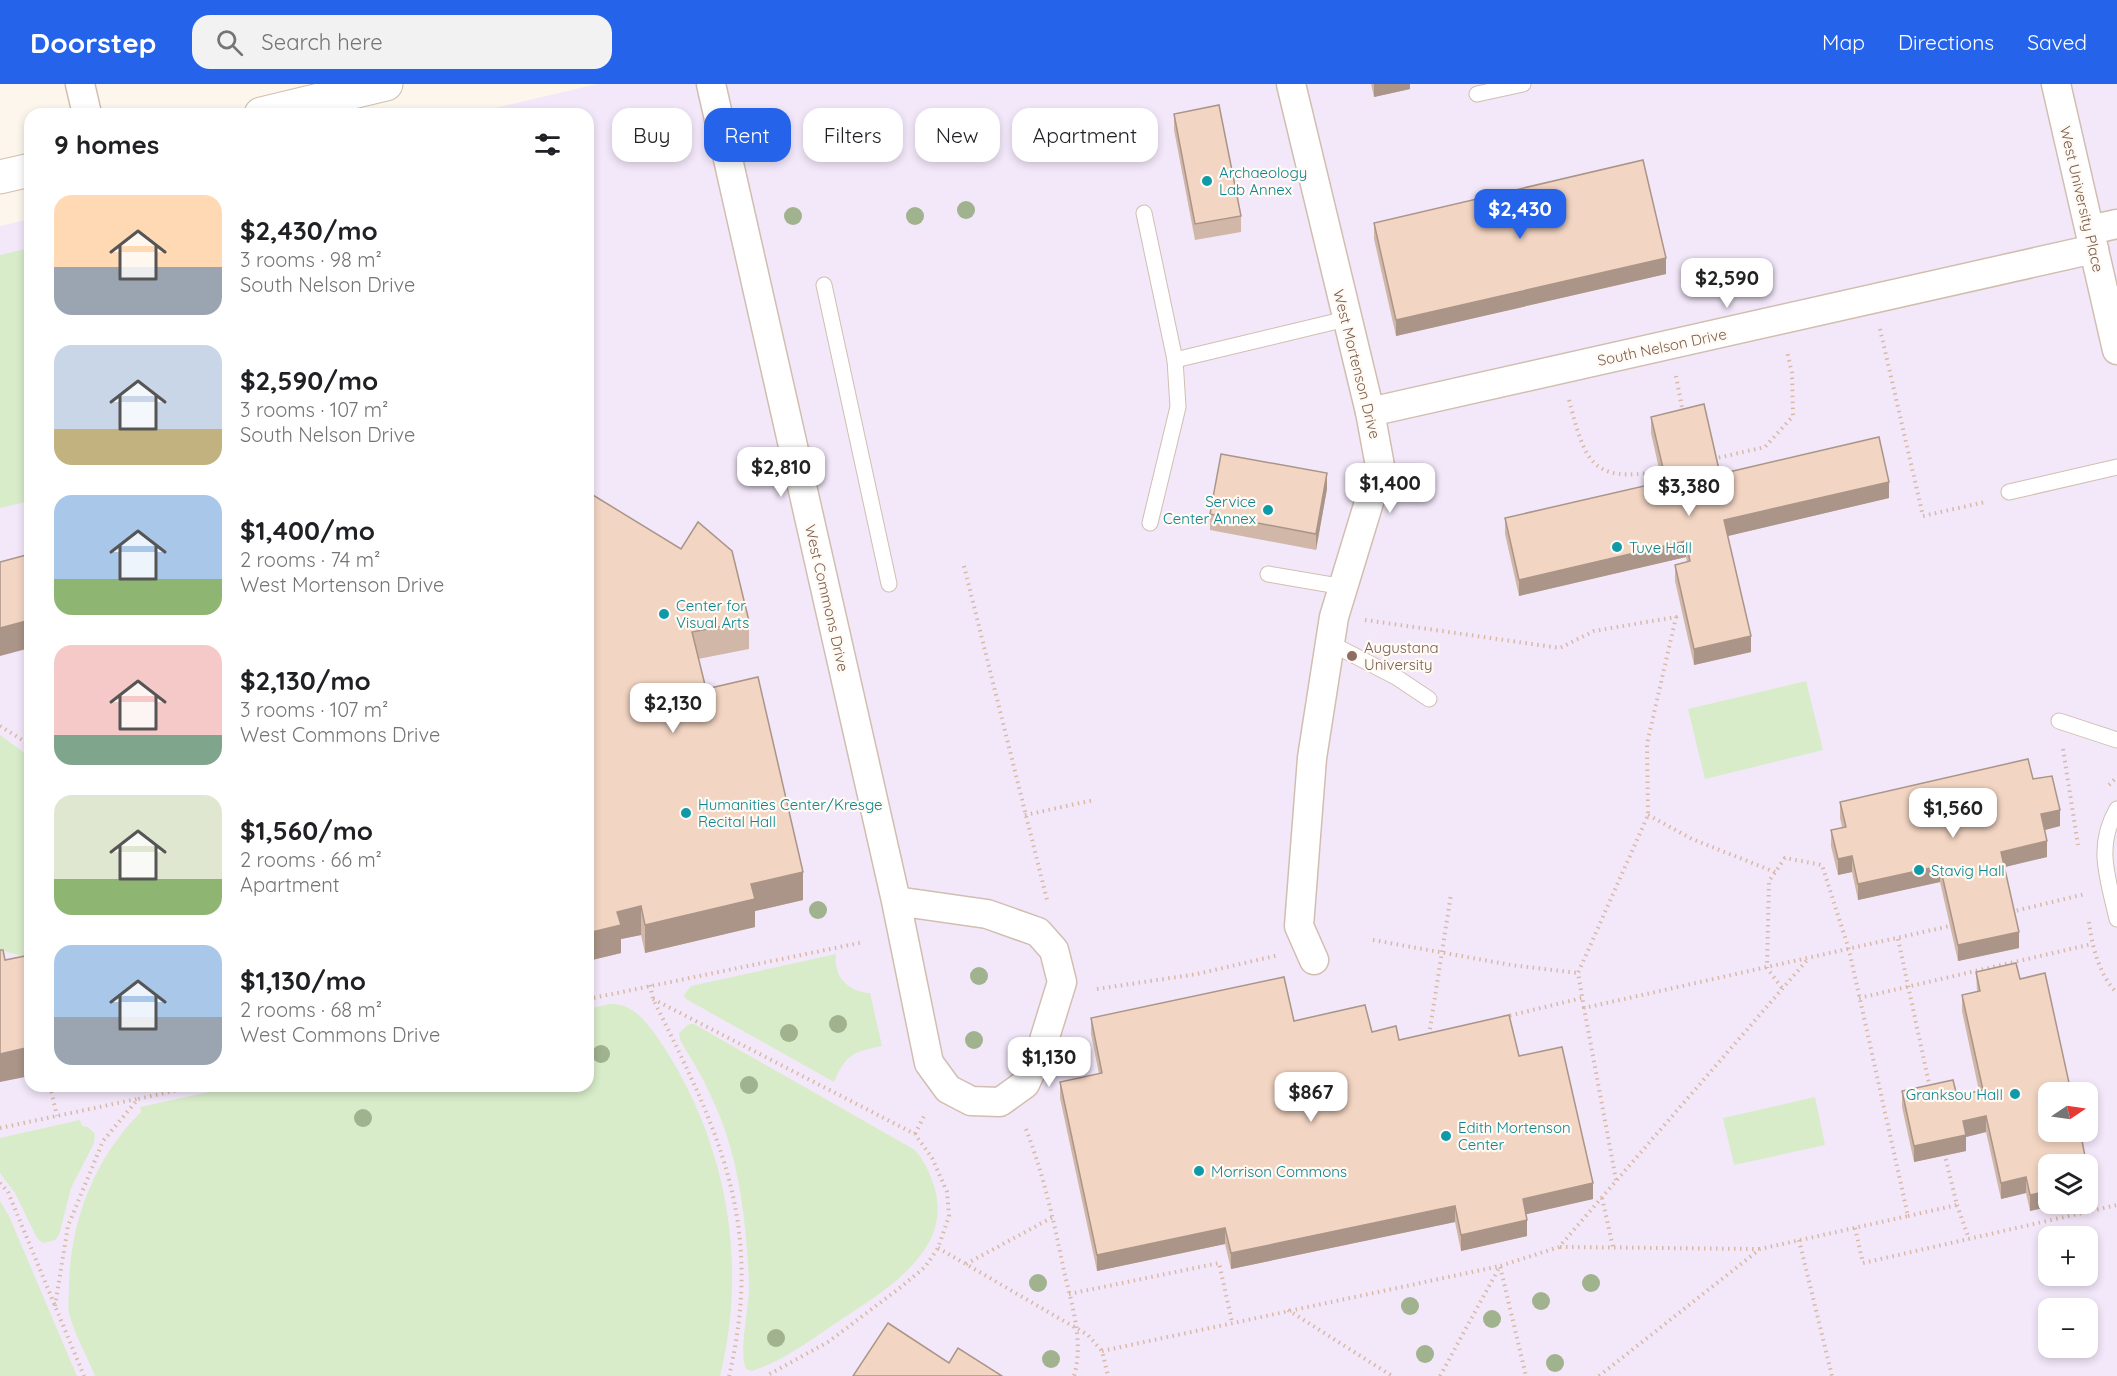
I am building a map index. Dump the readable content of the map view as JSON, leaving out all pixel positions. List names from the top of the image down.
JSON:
{
  "streets": {
    "street": [
      "West University Place",
      "South Nelson Drive",
      "West Mortenson Drive",
      "West Commons Drive"
    ]
  },
  "crossings": [
    ["West University Place", "South Nelson Drive"],
    ["South Nelson Drive", "West Mortenson Drive"]
  ],
  "places": [
    "Archaeology Lab Annex",
    "Service Center Annex",
    "Tuve Hall",
    "Center for Visual Arts",
    "Augustana University",
    "Humanities Center/Kresge Recital Hall",
    "Stavig Hall",
    "Granksou Hall",
    "Edith Mortenson Center",
    "Morrison Commons"
  ],
  "north": "right",
  "page": {
    "header": "Doorstep",
    "search": "Search here",
    "nav": ["Map", "Directions", "Saved"],
    "chip": [
      "Buy",
      "Rent",
      "Filters",
      "New",
      "Apartment"
    ],
    "heading": "9 homes",
    "list": [
      {
        "name": "$2,430/mo",
        "note": "3 rooms · 98 m² · South Nelson Drive"
      },
      {
        "name": "$2,590/mo",
        "note": "3 rooms · 107 m² · South Nelson Drive"
      },
      {
        "name": "$1,400/mo",
        "note": "2 rooms · 74 m² · West Mortenson Drive"
      },
      {
        "name": "$2,130/mo",
        "note": "3 rooms · 107 m² · West Commons Drive"
      },
      {
        "name": "$1,560/mo",
        "note": "2 rooms · 66 m² · Apartment"
      },
      {
        "name": "$1,130/mo",
        "note": "2 rooms · 68 m² · West Commons Drive"
      }
    ],
    "price": [
      "$2,430",
      "$2,590",
      "$2,810",
      "$1,400",
      "$3,380",
      "$2,130",
      "$1,560",
      "$1,130",
      "$867"
    ],
    "map_buttons": ["+", "−"]
  }
}
